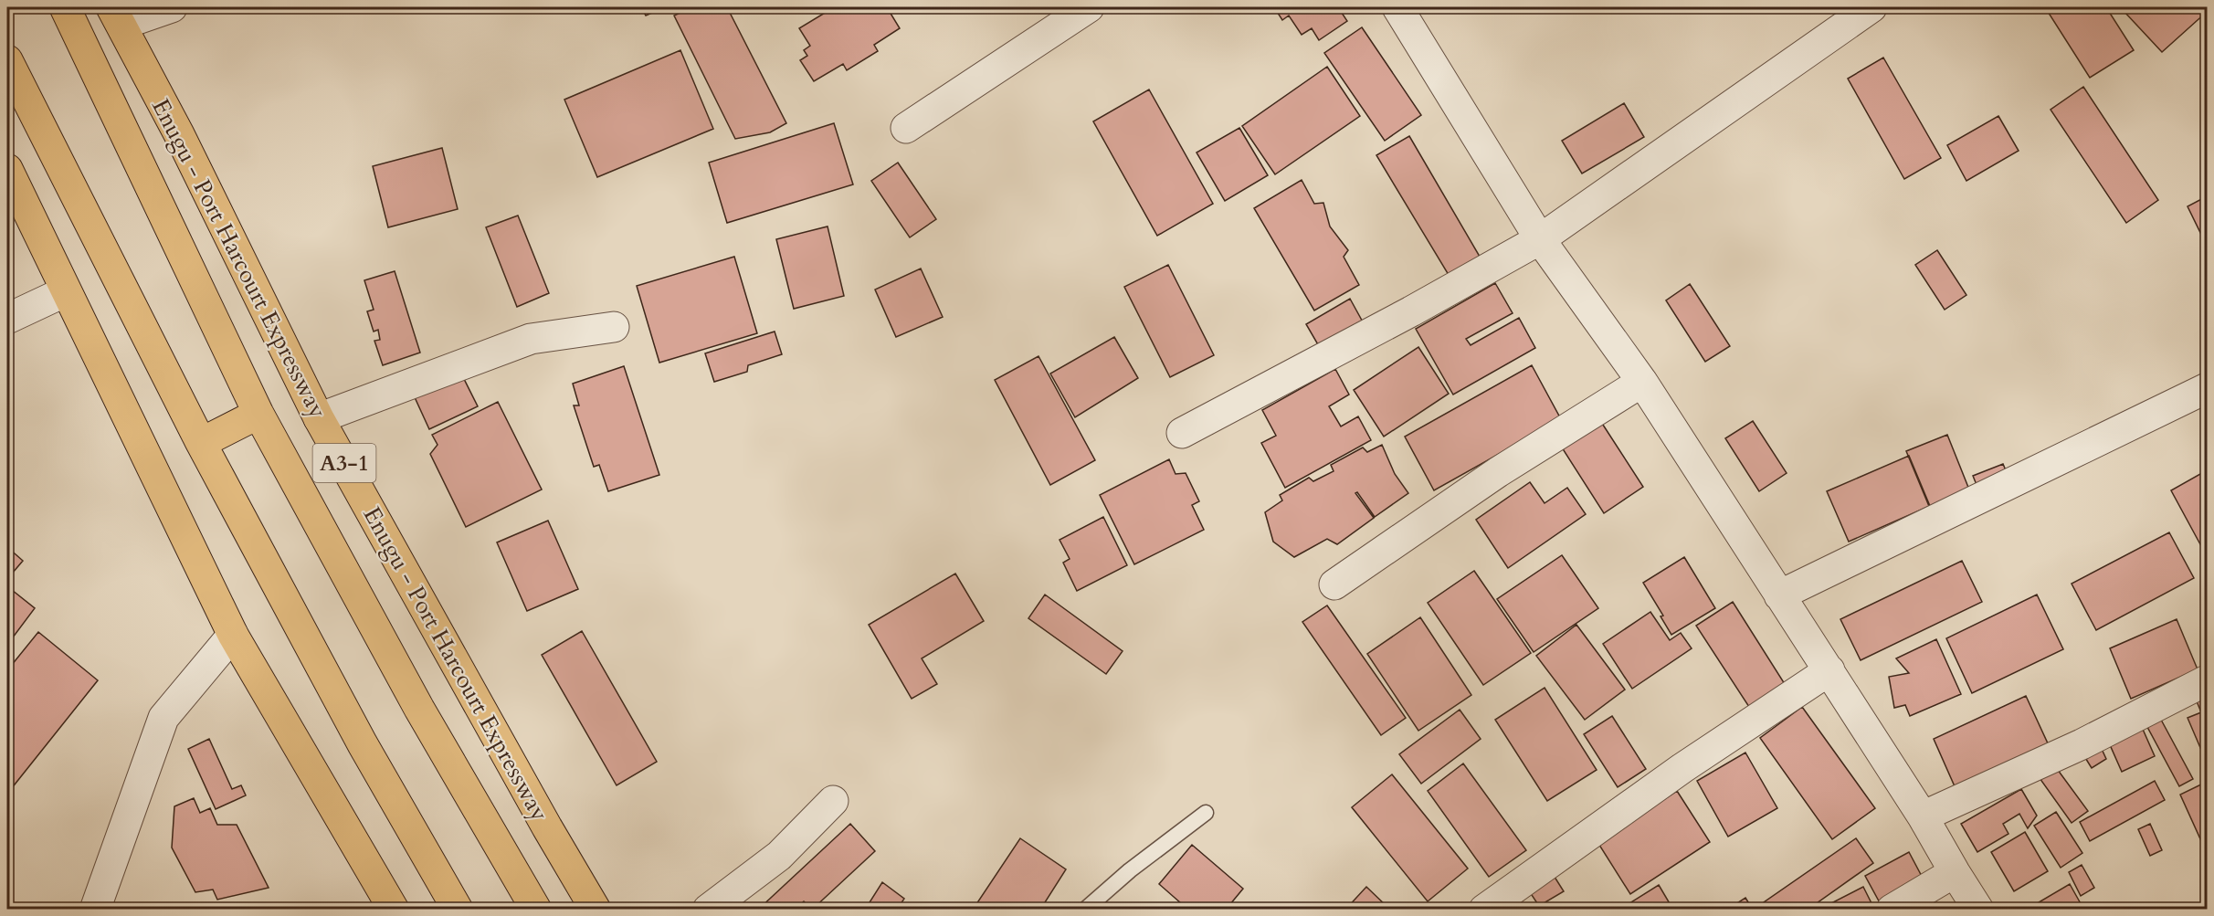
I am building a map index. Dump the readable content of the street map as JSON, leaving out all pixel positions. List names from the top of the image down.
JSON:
{
  "streets": {
    "main road": ["Enugu - Port Harcourt Expressway", "A3-1"]
  }
}
